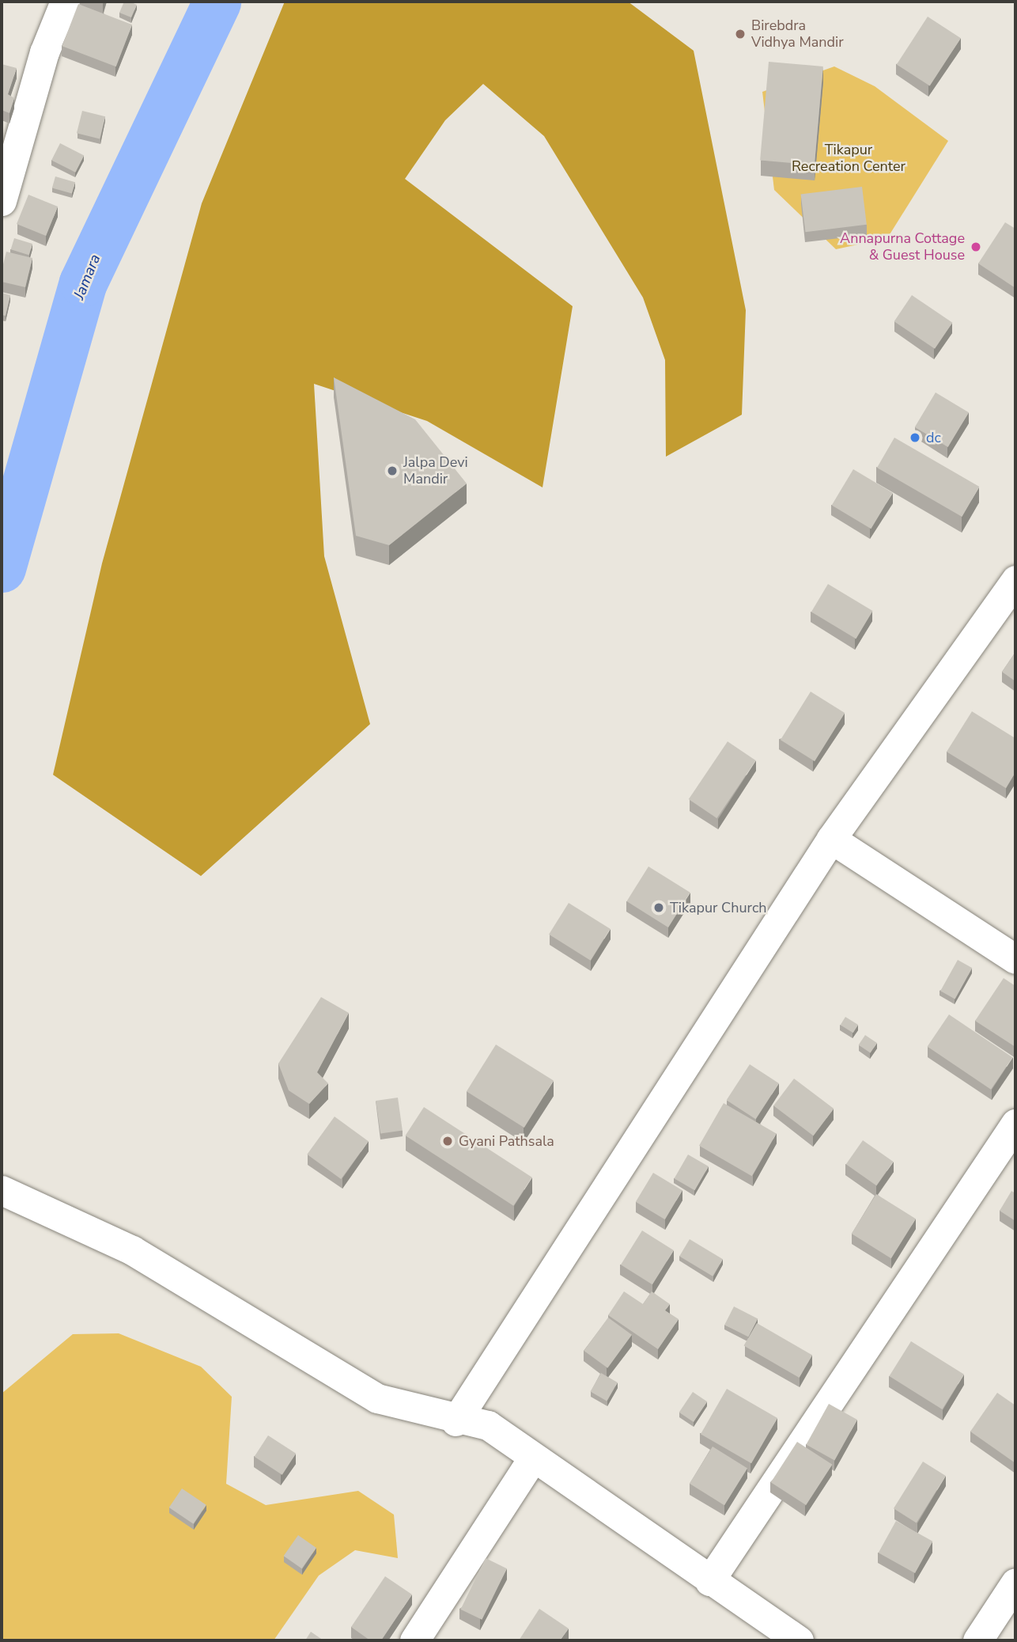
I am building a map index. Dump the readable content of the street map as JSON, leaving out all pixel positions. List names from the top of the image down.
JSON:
{
  "water": ["Jamara"],
  "parks": ["Tikapur Recreation Center"],
  "places": [
    "Birebdra Vidhya Mandir",
    "Annapurna Cottage & Guest House",
    "dc",
    "Jalpa Devi Mandir",
    "Tikapur Church",
    "Gyani Pathsala"
  ]
}
